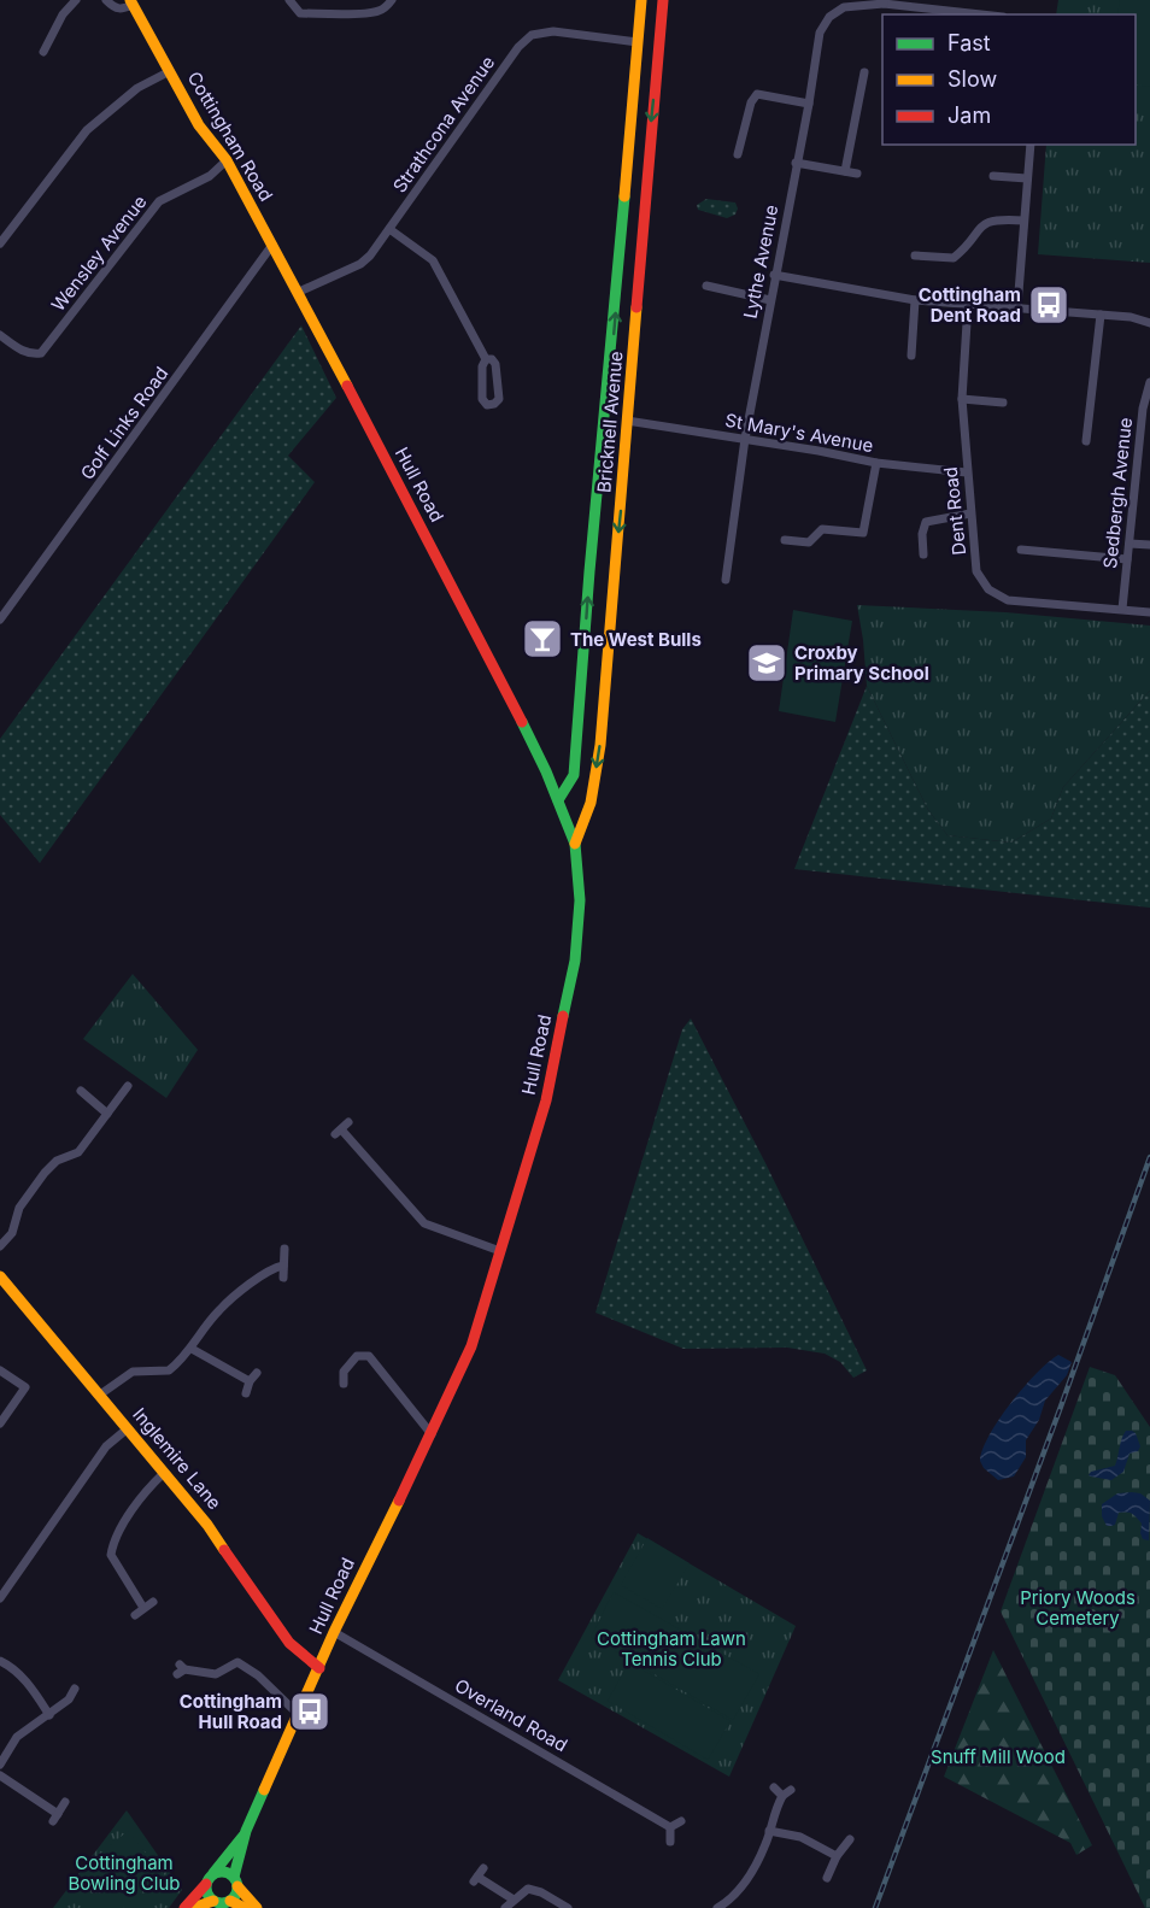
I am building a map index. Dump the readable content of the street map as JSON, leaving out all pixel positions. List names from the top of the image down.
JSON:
{
  "streets": {
    "main road": [
      "Cottingham Road",
      "Bricknell Avenue",
      "Hull Road",
      "Inglemire Lane"
    ],
    "street": [
      "Strathcona Avenue",
      "Wensley Avenue",
      "Lythe Avenue",
      "Golf Links Road",
      "St Mary's Avenue",
      "Sedbergh Avenue",
      "Dent Road",
      "Overland Road"
    ]
  },
  "crossings": [
    ["Strathcona Avenue", "Cottingham Road"],
    ["Strathcona Avenue", "Bricknell Avenue"],
    ["Strathcona Avenue", "Hull Road"],
    ["Cottingham Road", "Wensley Avenue"],
    ["Cottingham Road", "Golf Links Road"],
    ["Cottingham Road", "Hull Road"],
    ["Lythe Avenue", "St Mary's Avenue"],
    ["Bricknell Avenue", "St Mary's Avenue"],
    ["Bricknell Avenue", "Hull Road"],
    ["St Mary's Avenue", "Dent Road"],
    ["Hull Road", "Inglemire Lane"],
    ["Hull Road", "Overland Road"],
    ["Sedbergh Avenue", "Dent Road"]
  ],
  "parks": [
    "Priory Woods Cemetery",
    "Cottingham Lawn Tennis Club",
    "Snuff Mill Wood",
    "Cottingham Bowling Club"
  ],
  "places": {
    "bus stop": ["Cottingham Dent Road", "Cottingham Hull Road"],
    "bar": ["The West Bulls"],
    "school or university": ["Croxby Primary School"]
  },
  "legend": ["Fast", "Slow", "Jam"]
}
